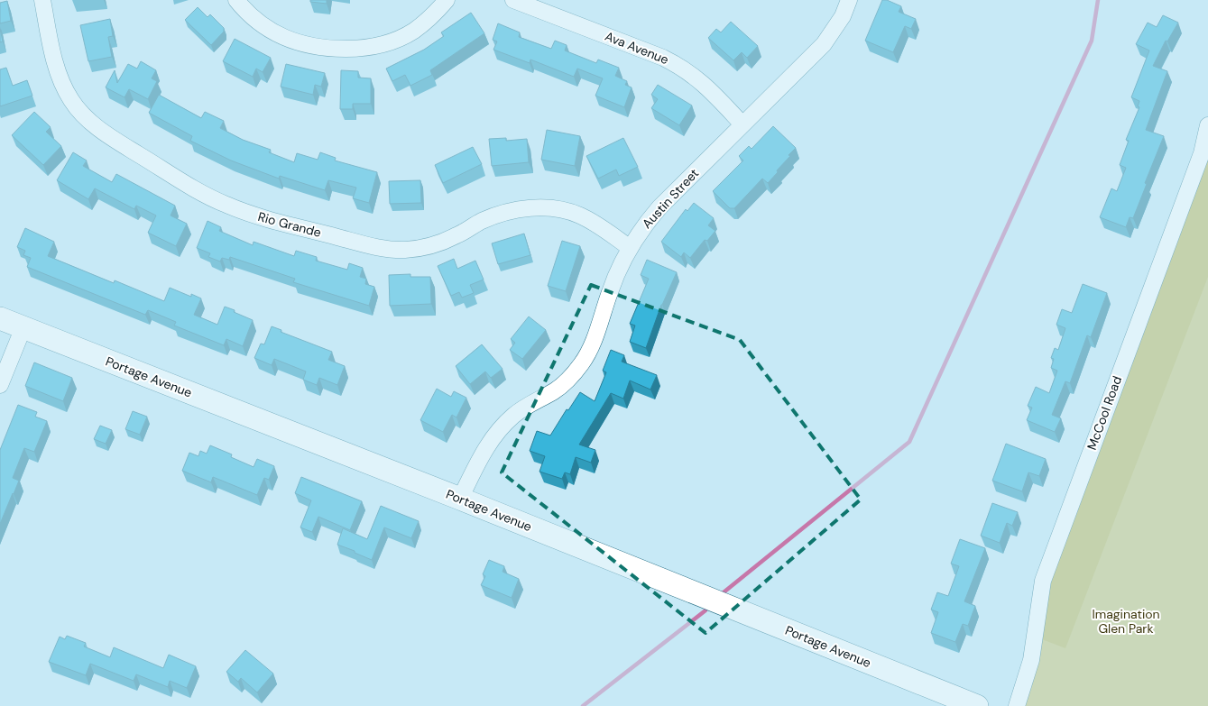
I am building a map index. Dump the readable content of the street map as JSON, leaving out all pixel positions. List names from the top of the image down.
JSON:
{
  "streets": {
    "street": [
      "Ava Avenue",
      "Austin Street",
      "Rio Grande",
      "Portage Avenue",
      "McCool Road"
    ]
  },
  "crossings": [
    ["Ava Avenue", "Austin Street"],
    ["Austin Street", "Rio Grande"],
    ["Austin Street", "Portage Avenue"]
  ],
  "parks": ["Imagination Glen Park"]
}
